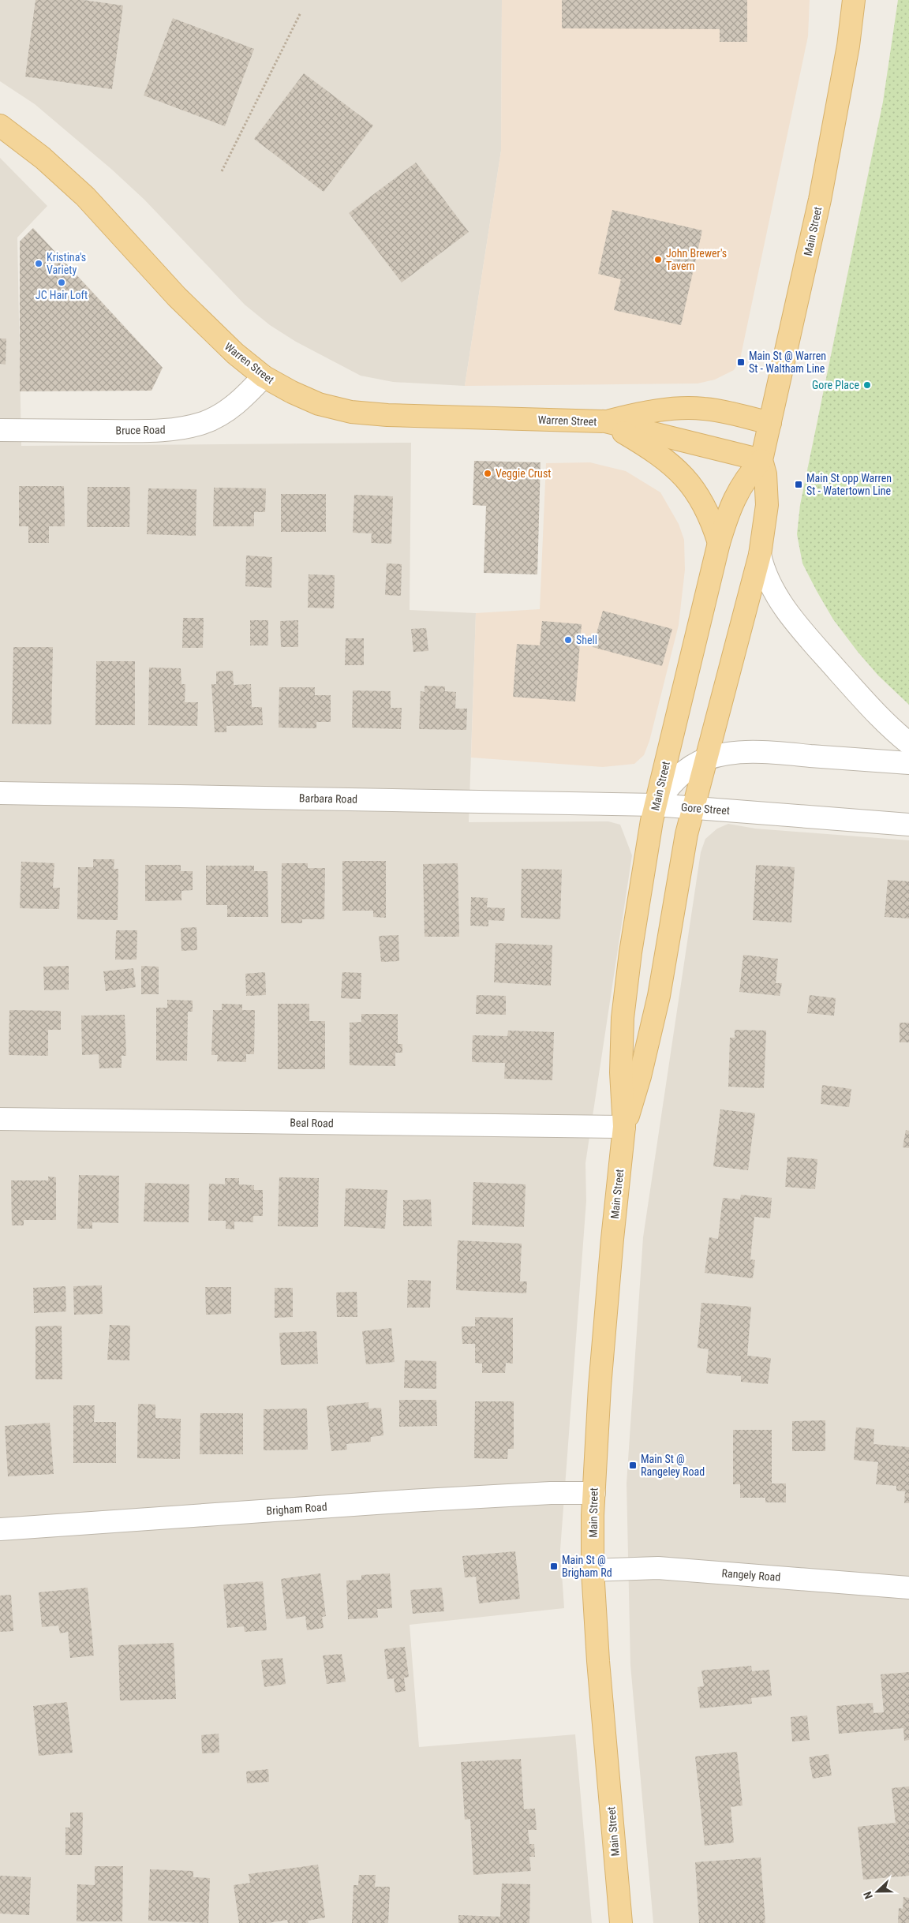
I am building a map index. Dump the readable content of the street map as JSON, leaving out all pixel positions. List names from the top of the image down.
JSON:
{
  "streets": {
    "main road": ["Main Street", "Warren Street"],
    "street": [
      "Bruce Road",
      "Barbara Road",
      "Gore Street",
      "Beal Road",
      "Brigham Road",
      "Rangely Road"
    ]
  },
  "crossings": [
    ["Main Street", "Warren Street"],
    ["Main Street", "Barbara Road"],
    ["Main Street", "Gore Street"],
    ["Main Street", "Beal Road"],
    ["Main Street", "Brigham Road"],
    ["Main Street", "Rangely Road"],
    ["Warren Street", "Bruce Road"],
    ["Barbara Road", "Gore Street"]
  ],
  "places": {
    "other": [
      "John Brewer's Tavern",
      "Kristina's Variety",
      "JC Hair Loft",
      "Gore Place",
      "Veggie Crust",
      "Shell"
    ],
    "transit": [
      "Main St @ Warren St - Waltham Line",
      "Main St opp Warren St - Watertown Line",
      "Main St @ Rangeley Road",
      "Main St @ Brigham Rd"
    ]
  },
  "north": "left"
}
